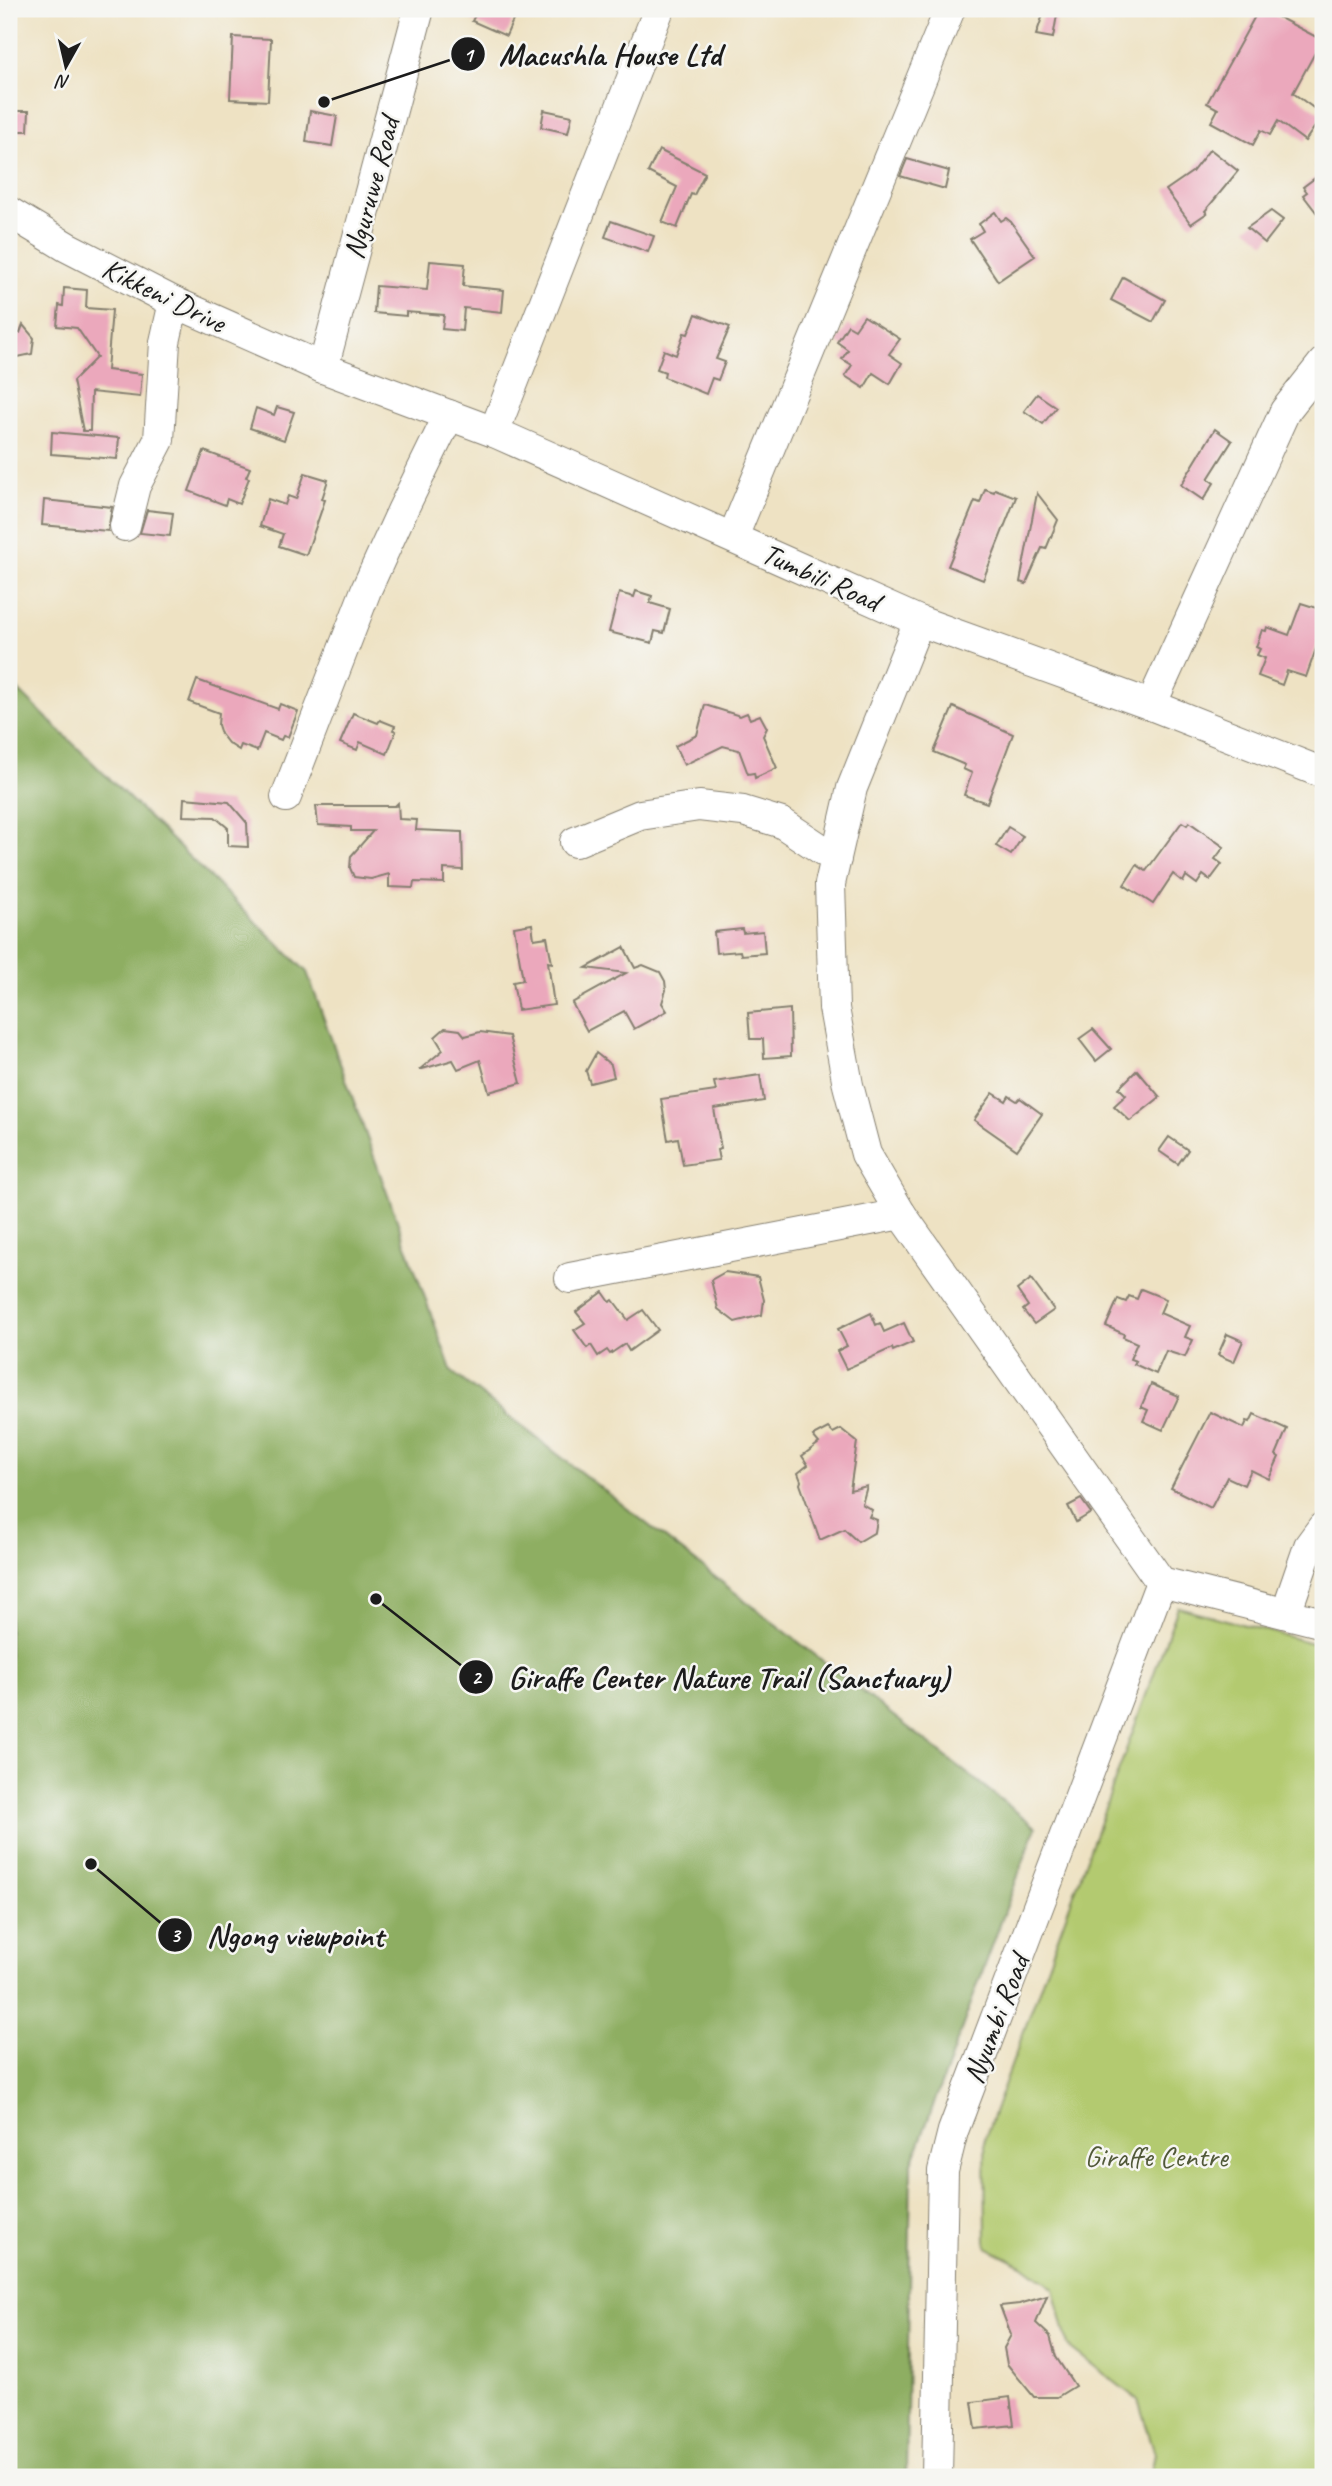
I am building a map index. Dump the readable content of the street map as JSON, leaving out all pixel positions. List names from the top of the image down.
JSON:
{
  "streets": {
    "street": [
      "Nguruwe Road",
      "Kikkeni Drive",
      "Tumbili Road",
      "Nyumbi Road"
    ]
  },
  "crossings": [
    ["Nguruwe Road", "Kikkeni Drive"],
    ["Nguruwe Road", "Tumbili Road"],
    ["Kikkeni Drive", "Tumbili Road"]
  ],
  "parks": ["Giraffe Centre"],
  "places": ["Macushla House Ltd", "Giraffe Center Nature Trail (Sanctuary)", "Ngong viewpoint"],
  "north": "bottom"
}
